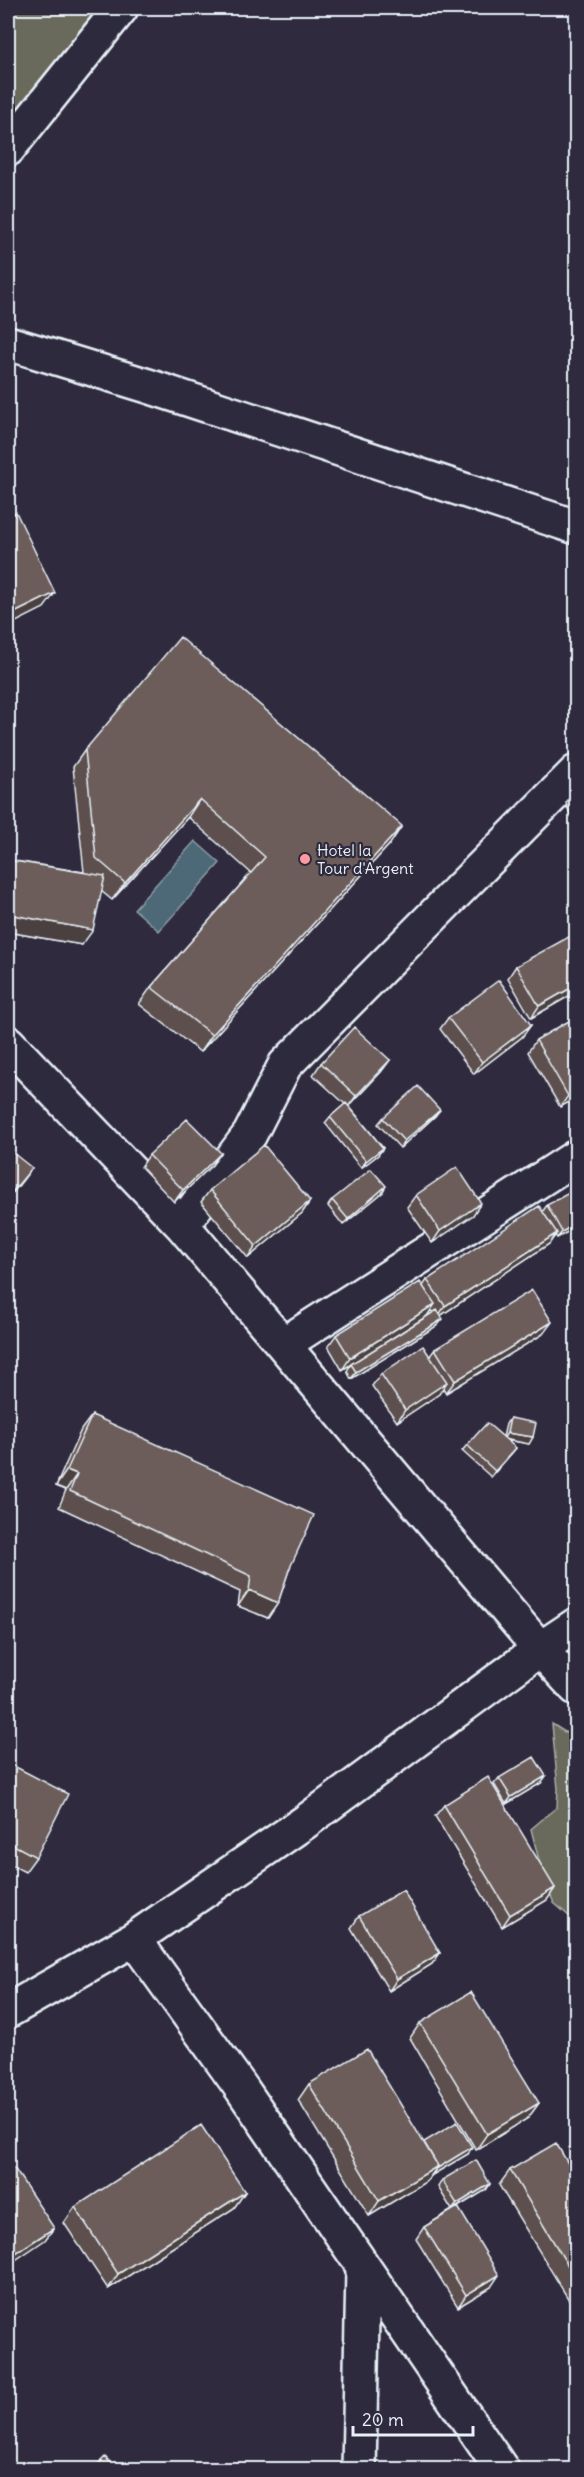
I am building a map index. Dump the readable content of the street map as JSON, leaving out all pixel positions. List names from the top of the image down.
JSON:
{
  "places": ["Hotel la Tour d'Argent"],
  "scale_bar": "20 m"
}
